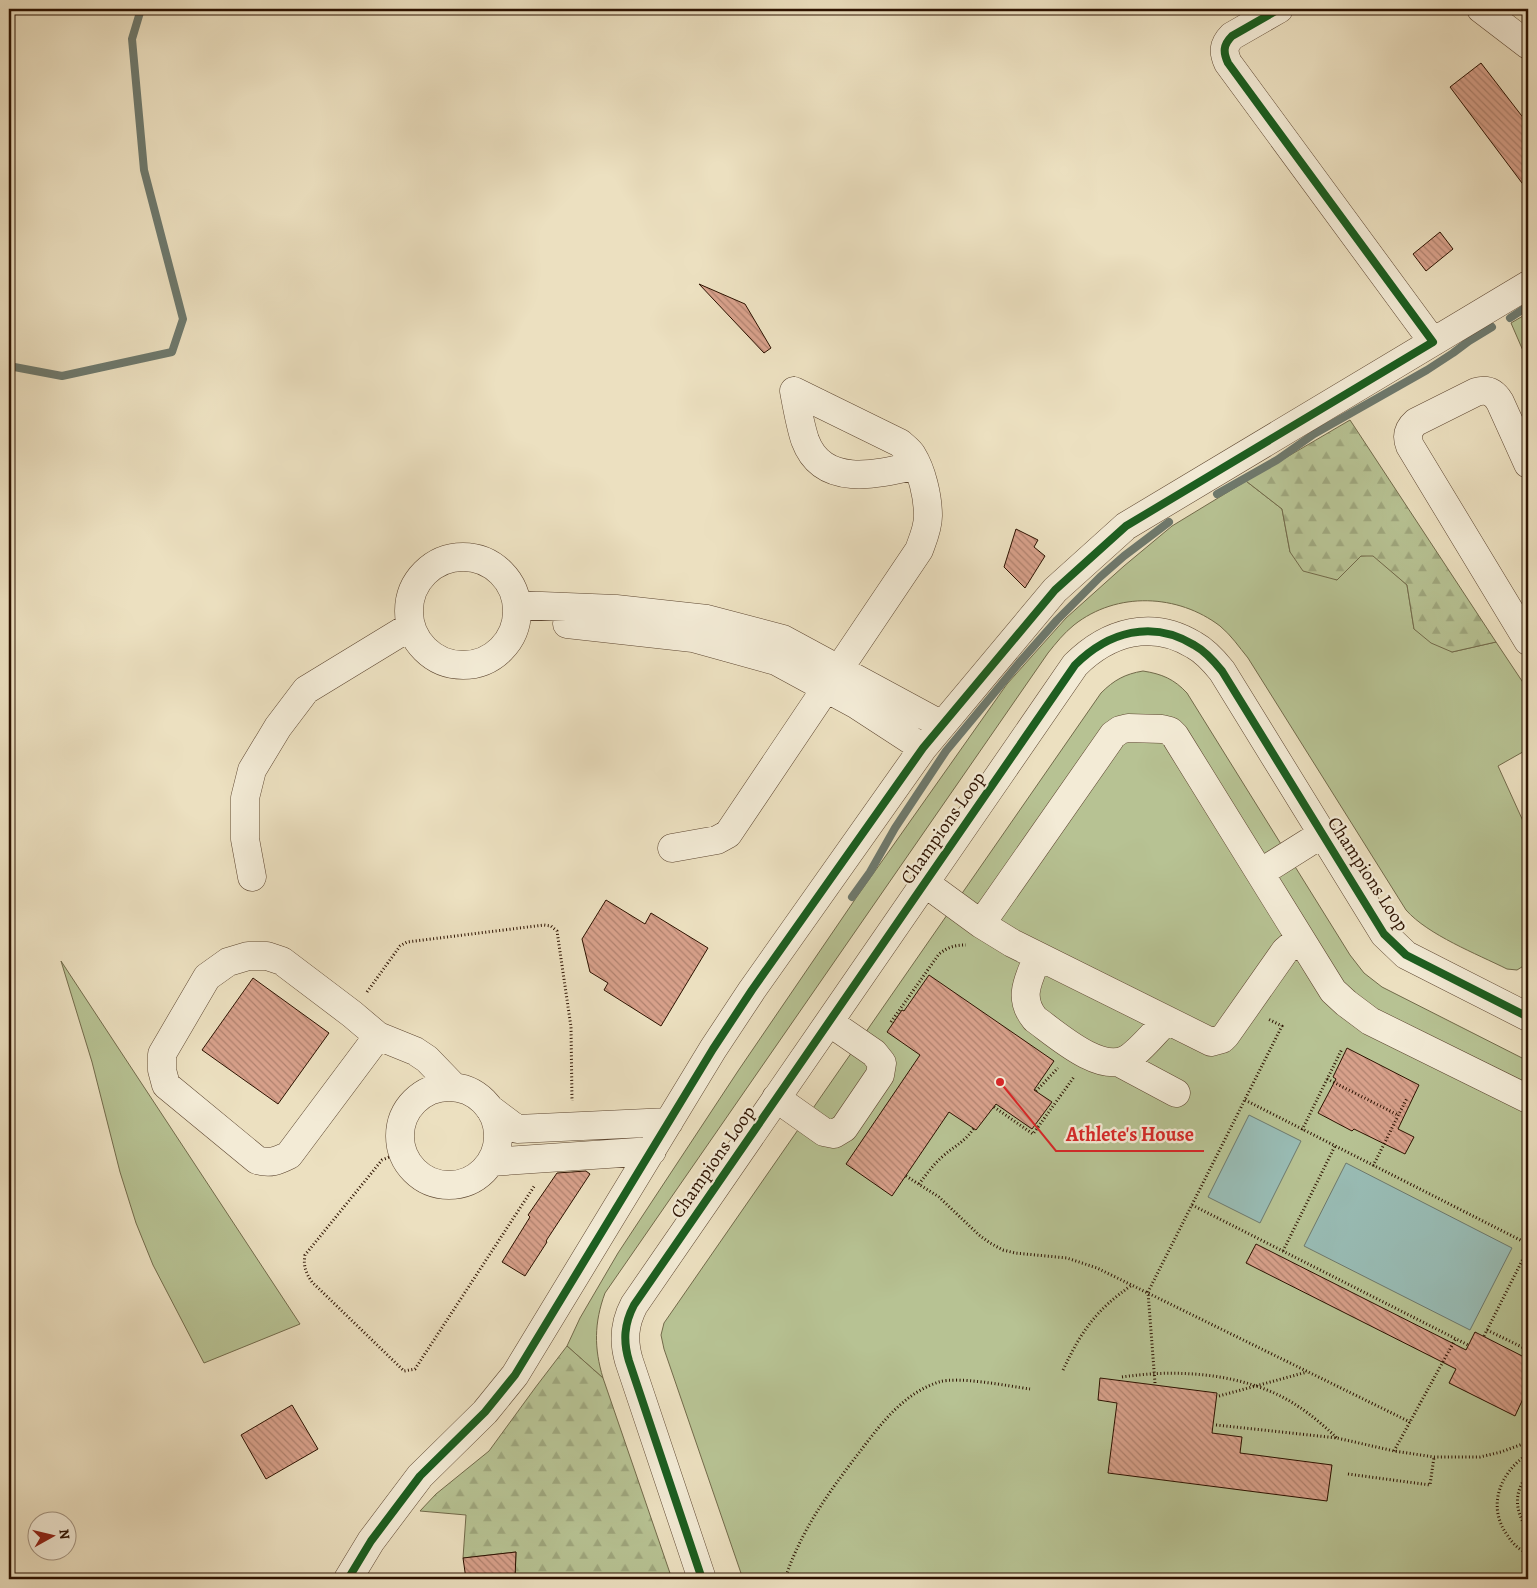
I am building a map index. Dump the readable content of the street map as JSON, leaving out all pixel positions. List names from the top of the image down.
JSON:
{
  "streets": {
    "street": ["Champions Loop"]
  },
  "places": ["Athlete's House"],
  "north": "right"
}
